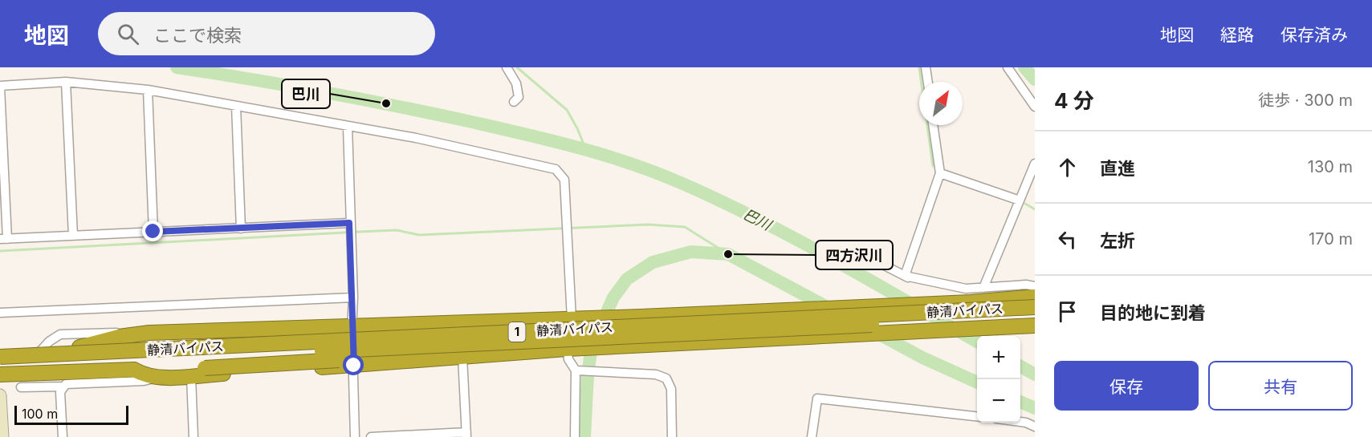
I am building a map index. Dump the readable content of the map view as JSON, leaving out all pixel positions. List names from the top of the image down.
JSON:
{
  "streets": {
    "highway": ["静清バイパス", "1"]
  },
  "crossings": [
    ["静清バイパス", "1"]
  ],
  "water": ["巴川"],
  "places": ["巴川", "四方沢川"],
  "scale_bar": "100 m",
  "north": "top right",
  "page": {
    "header": "地図",
    "search": "ここで検索",
    "nav": ["地図", "経路", "保存済み"],
    "heading": ["4 分", "徒歩 · 300 m"],
    "list": [
      ["直進", "130 m"],
      ["左折", "170 m"],
      "目的地に到着"
    ],
    "map_buttons": ["+", "−"],
    "buttons": ["保存", "共有"],
    "scale": "100 m"
  }
}
